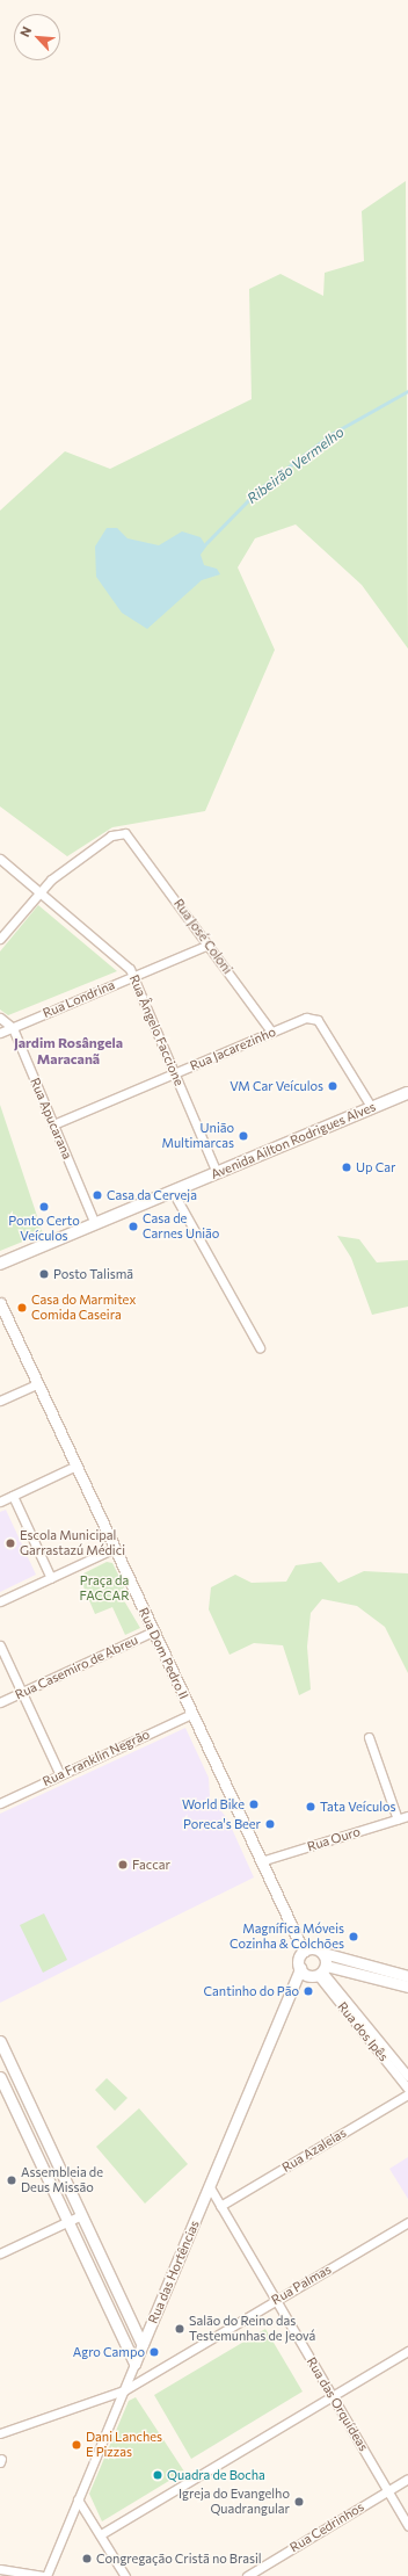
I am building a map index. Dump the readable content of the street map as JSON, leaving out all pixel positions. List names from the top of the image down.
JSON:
{
  "streets": {
    "main road": ["Avenida Ailton Rodrigues Alves"],
    "street": [
      "Rua José Coloni",
      "Rua Londrina",
      "Rua Ângelo Faccione",
      "Rua Jacarezinho",
      "Rua Apucarana",
      "Rua Dom Pedro II",
      "Rua Casemiro de Abreu",
      "Rua Franklin Negrão",
      "Rua Ouro",
      "Rua dos Ipês",
      "Rua Azaleias",
      "Rua das Hortências",
      "Rua Palmas",
      "Rua das Orquídeas",
      "Rua Cedrinhos"
    ]
  },
  "crossings": [
    ["Rua José Coloni", "Rua Londrina"],
    ["Rua José Coloni", "Rua Ângelo Faccione"],
    ["Rua José Coloni", "Rua Jacarezinho"],
    ["Rua Londrina", "Rua Ângelo Faccione"],
    ["Rua Londrina", "Rua Apucarana"],
    ["Rua Ângelo Faccione", "Rua Jacarezinho"],
    ["Rua Ângelo Faccione", "Avenida Ailton Rodrigues Alves"],
    ["Rua Jacarezinho", "Rua Apucarana"],
    ["Rua Jacarezinho", "Avenida Ailton Rodrigues Alves"],
    ["Rua Apucarana", "Avenida Ailton Rodrigues Alves"],
    ["Rua Dom Pedro II", "Rua Casemiro de Abreu"],
    ["Rua Dom Pedro II", "Rua Franklin Negrão"],
    ["Rua Dom Pedro II", "Rua Ouro"],
    ["Rua Dom Pedro II", "Rua dos Ipês"],
    ["Rua Dom Pedro II", "Rua das Hortências"],
    ["Rua dos Ipês", "Rua das Hortências"],
    ["Rua Azaleias", "Rua das Orquídeas"],
    ["Rua das Hortências", "Rua Palmas"],
    ["Rua das Hortências", "Rua das Orquídeas"],
    ["Rua Palmas", "Rua das Orquídeas"],
    ["Rua das Orquídeas", "Rua Cedrinhos"]
  ],
  "districts": ["Jardim Rosângela Maracanã"],
  "water": ["Ribeirão Vermelho"],
  "parks": ["Praça da FACCAR"],
  "places": [
    "VM Car Veículos",
    "União Multimarcas",
    "Up Car",
    "Casa da Cerveja",
    "Ponto Certo Veículos",
    "Casa de Carnes União",
    "Posto Talismã",
    "Casa do Marmitex Comida Caseira",
    "Escola Municipal Garrastazú Médici",
    "World Bike",
    "Tata Veículos",
    "Poreca's Beer",
    "Faccar",
    "Magnífica Móveis Cozinha & Colchões",
    "Cantinho do Pão",
    "Assembleia de Deus Missão",
    "Salão do Reino das Testemunhas de Jeová",
    "Agro Campo",
    "Dani Lanches E Pizzas",
    "Quadra de Bocha",
    "Igreja do Evangelho Quadrangular",
    "Congregação Cristã no Brasil"
  ],
  "north": "top left"
}
